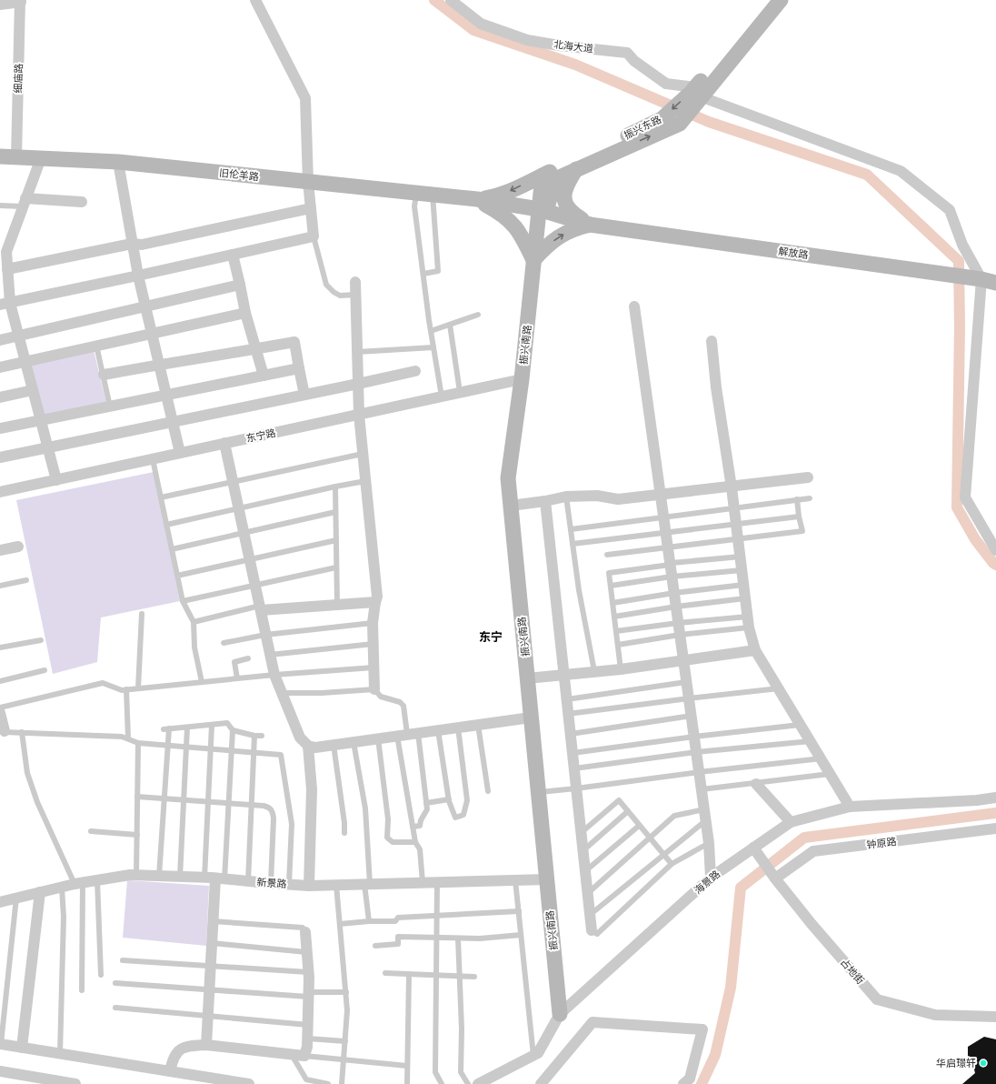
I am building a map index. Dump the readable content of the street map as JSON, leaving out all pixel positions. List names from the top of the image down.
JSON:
{
  "streets": {
    "street": [
      "北海大道",
      "细庙路",
      "振兴东路",
      "旧伦羊路",
      "解放路",
      "振兴南路",
      "东宁路",
      "钟原路",
      "海景路",
      "新景路",
      "占地街"
    ]
  },
  "crossings": [
    ["北海大道", "振兴东路"],
    ["北海大道", "解放路"],
    ["细庙路", "旧伦羊路"],
    ["振兴东路", "旧伦羊路"],
    ["振兴东路", "振兴南路"],
    ["振兴南路", "东宁路"],
    ["振兴南路", "海景路"],
    ["振兴南路", "新景路"],
    ["钟原路", "占地街"],
    ["海景路", "占地街"]
  ],
  "districts": ["东宁"],
  "places": ["华启璟轩"]
}
